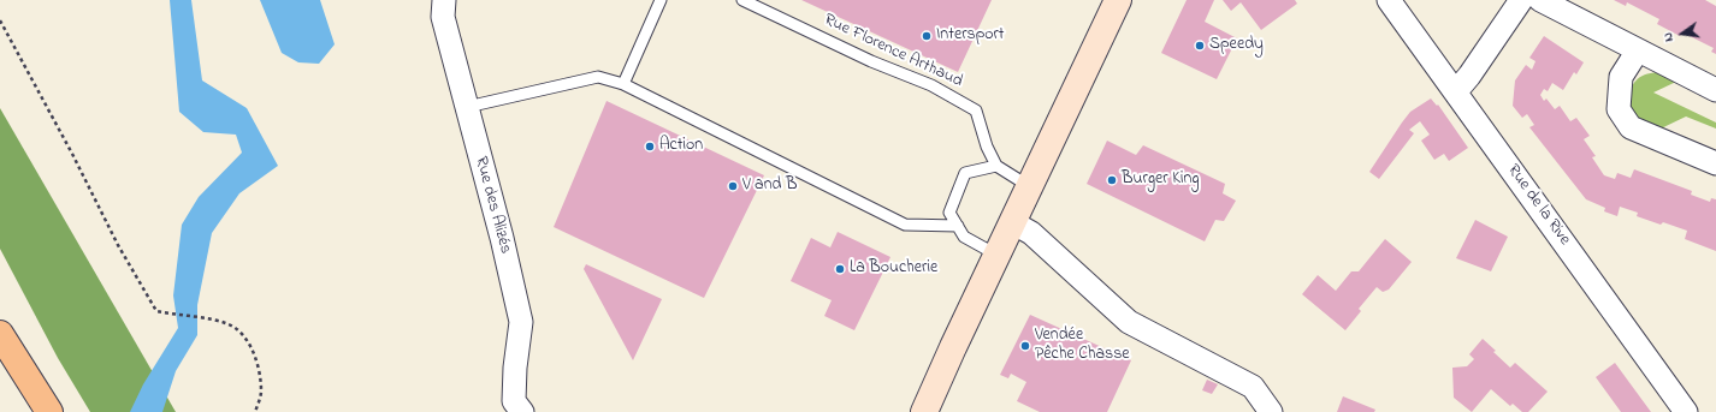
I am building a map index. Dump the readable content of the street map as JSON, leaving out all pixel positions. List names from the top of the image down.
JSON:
{
  "streets": {
    "street": ["Rue des Alizés", "Rue de la Rive"],
    "lane": ["Rue Florence Arthaud"]
  },
  "places": [
    "Intersport",
    "Speedy",
    "Action",
    "Burger King",
    "V and B",
    "La Boucherie",
    "Vendée Pêche Chasse"
  ],
  "north": "left"
}
